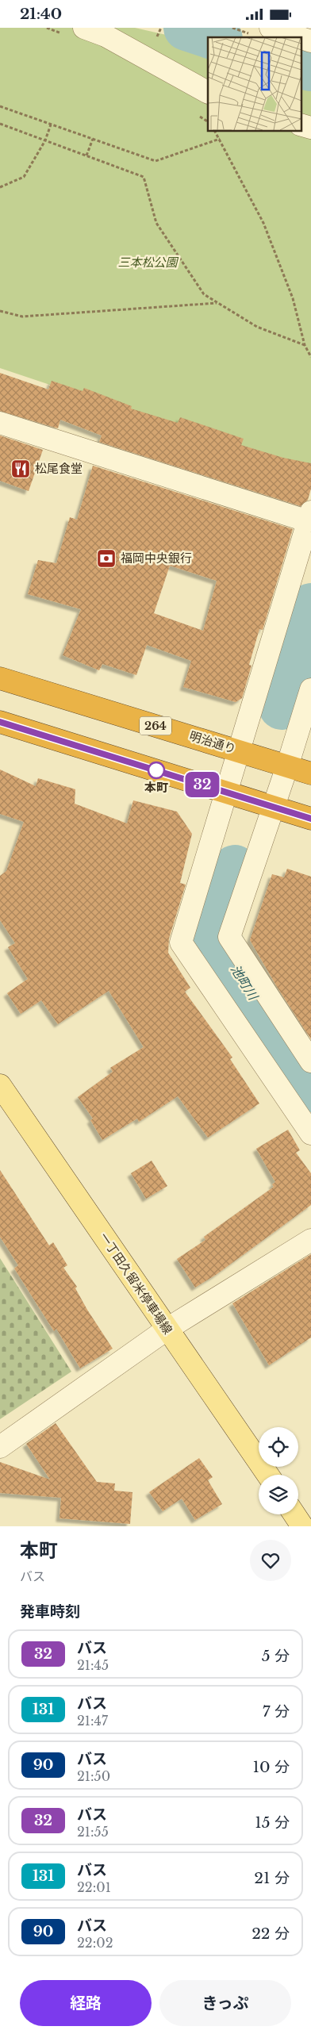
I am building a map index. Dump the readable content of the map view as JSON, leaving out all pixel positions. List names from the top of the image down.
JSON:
{
  "streets": {
    "highway": ["264", "明治通り"],
    "main road": ["一丁田久留米停車場線"]
  },
  "water": ["池町川"],
  "parks": ["三本松公園"],
  "places": {
    "restaurant": ["松尾食堂"],
    "bank": ["福岡中央銀行"],
    "other": ["本町"]
  },
  "lines": ["bus line 32"],
  "page": {
    "status": "21:40",
    "on_map": "32",
    "heading": [
      ["本町", "バス"],
      "発車時刻"
    ],
    "list": [
      {
        "mark": "32",
        "name": "バス",
        "note": "21:45",
        "value": "5 分"
      },
      {
        "mark": "131",
        "name": "バス",
        "note": "21:47",
        "value": "7 分"
      },
      {
        "mark": "90",
        "name": "バス",
        "note": "21:50",
        "value": "10 分"
      },
      {
        "mark": "32",
        "name": "バス",
        "note": "21:55",
        "value": "15 分"
      },
      {
        "mark": "131",
        "name": "バス",
        "note": "22:01",
        "value": "21 分"
      },
      {
        "mark": "90",
        "name": "バス",
        "note": "22:02",
        "value": "22 分"
      }
    ],
    "buttons": ["経路", "きっぷ"]
  }
}
